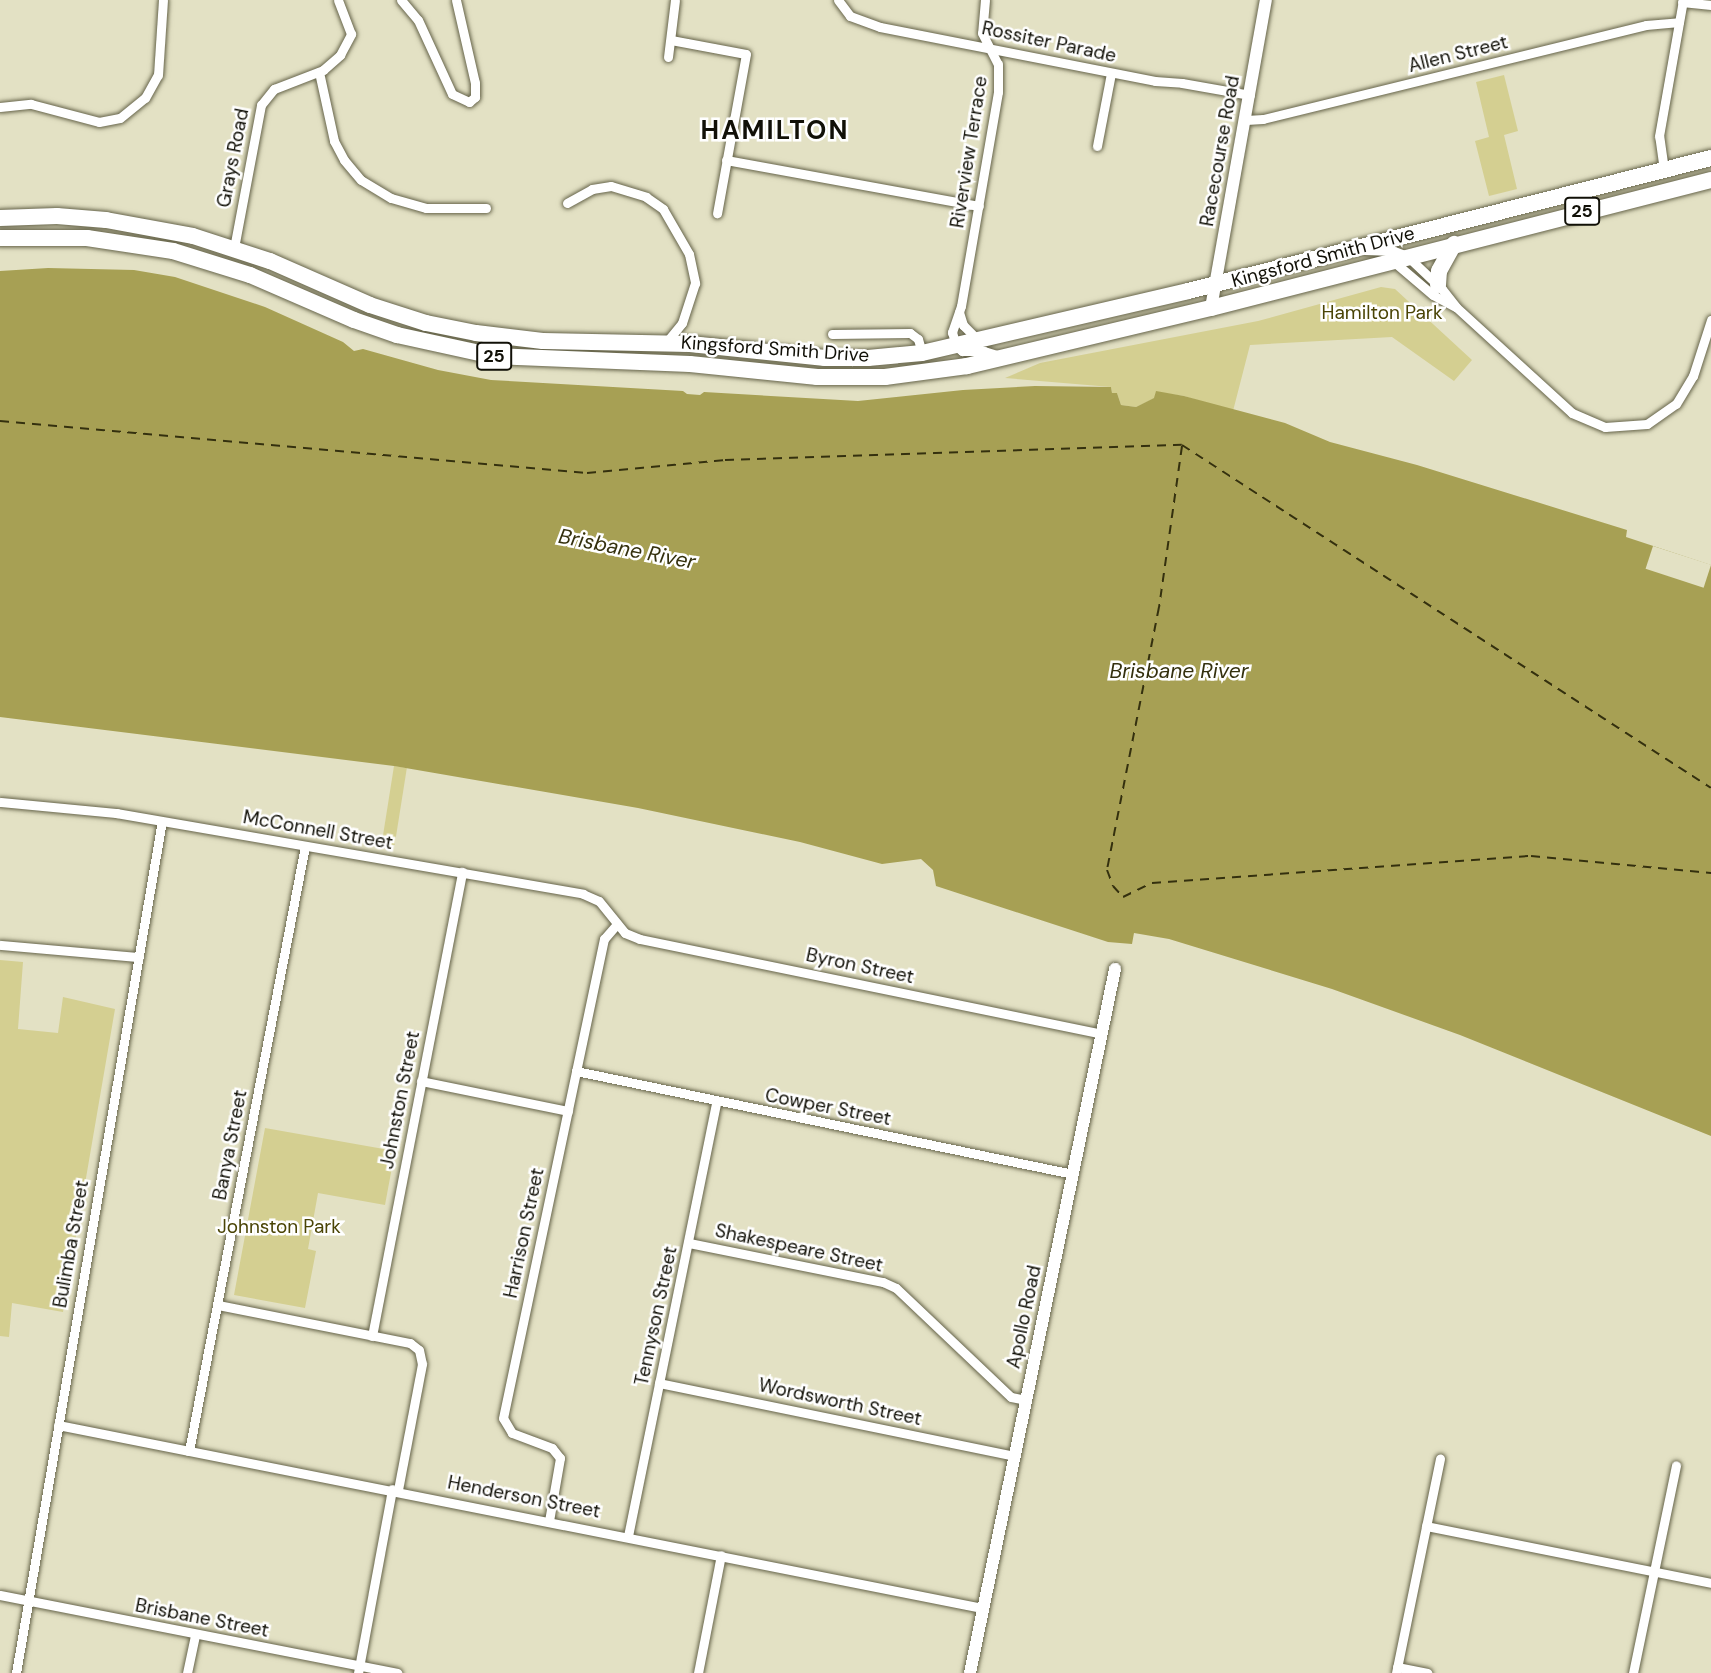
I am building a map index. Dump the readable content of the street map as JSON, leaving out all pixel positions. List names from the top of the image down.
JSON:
{
  "streets": {
    "highway": ["25", "Kingsford Smith Drive"],
    "street": [
      "Rossiter Parade",
      "Allen Street",
      "Racecourse Road",
      "Riverview Terrace",
      "Grays Road",
      "McConnell Street",
      "Byron Street",
      "Johnston Street",
      "Cowper Street",
      "Banya Street",
      "Harrison Street",
      "Bulimba Street",
      "Shakespeare Street",
      "Tennyson Street",
      "Apollo Road",
      "Wordsworth Street",
      "Henderson Street",
      "Brisbane Street"
    ]
  },
  "crossings": [
    ["Rossiter Parade", "Racecourse Road"],
    ["Rossiter Parade", "Riverview Terrace"],
    ["Allen Street", "Racecourse Road"],
    ["Racecourse Road", "Kingsford Smith Drive"],
    ["Riverview Terrace", "Kingsford Smith Drive"],
    ["Grays Road", "Kingsford Smith Drive"],
    ["McConnell Street", "Byron Street"],
    ["McConnell Street", "Johnston Street"],
    ["McConnell Street", "Banya Street"],
    ["McConnell Street", "Harrison Street"],
    ["McConnell Street", "Bulimba Street"],
    ["Byron Street", "Harrison Street"],
    ["Byron Street", "Apollo Road"],
    ["Cowper Street", "Harrison Street"],
    ["Cowper Street", "Tennyson Street"],
    ["Cowper Street", "Apollo Road"],
    ["Banya Street", "Henderson Street"],
    ["Harrison Street", "Henderson Street"],
    ["Bulimba Street", "Henderson Street"],
    ["Bulimba Street", "Brisbane Street"],
    ["Shakespeare Street", "Tennyson Street"],
    ["Shakespeare Street", "Apollo Road"],
    ["Tennyson Street", "Wordsworth Street"],
    ["Tennyson Street", "Henderson Street"],
    ["Apollo Road", "Wordsworth Street"],
    ["Apollo Road", "Henderson Street"]
  ],
  "districts": ["HAMILTON"],
  "water": ["Brisbane River"],
  "parks": ["Hamilton Park", "Johnston Park"]
}
